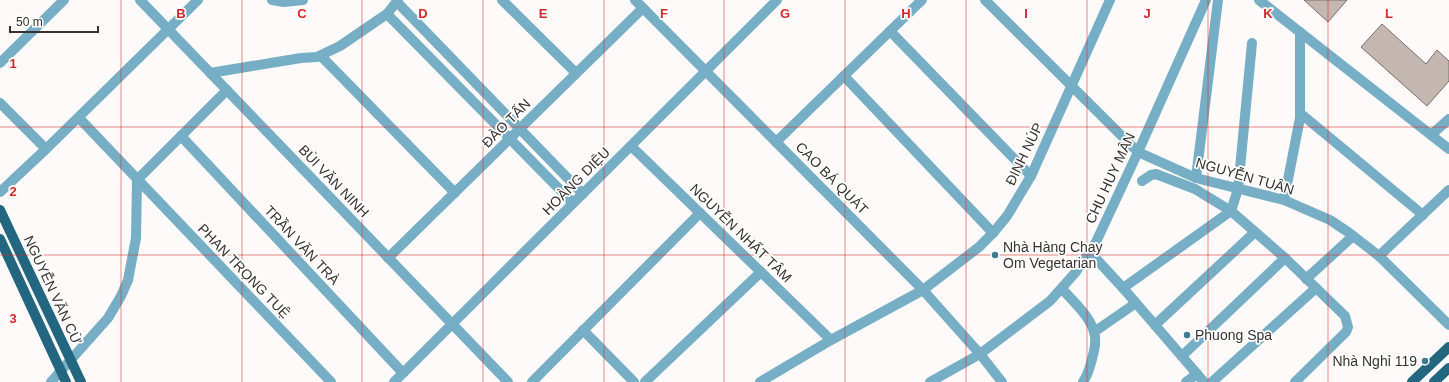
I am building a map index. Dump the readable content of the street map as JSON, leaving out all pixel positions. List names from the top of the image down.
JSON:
{
  "streets": {
    "main road": ["NGUYỄN VĂN CỪ"],
    "street": [
      "ĐÀO TẤN",
      "ĐINH NÚP",
      "NGUYỄN TUÂN",
      "CAO BÁ QUÁT",
      "CHU HUY MÂN",
      "BÙI VĂN NINH",
      "HOÀNG DIỆU",
      "NGUYỄN NHẤT TÂM",
      "TRẦN VĂN TRÀ",
      "PHAN TRỌNG TUỆ"
    ]
  },
  "crossings": [
    ["ĐÀO TẤN", "CAO BÁ QUÁT"],
    ["ĐÀO TẤN", "BÙI VĂN NINH"],
    ["ĐINH NÚP", "NGUYỄN TUÂN"],
    ["ĐINH NÚP", "CAO BÁ QUÁT"],
    ["ĐINH NÚP", "NGUYỄN NHẤT TÂM"],
    ["NGUYỄN TUÂN", "CHU HUY MÂN"],
    ["CAO BÁ QUÁT", "CHU HUY MÂN"],
    ["CAO BÁ QUÁT", "HOÀNG DIỆU"],
    ["BÙI VĂN NINH", "HOÀNG DIỆU"],
    ["HOÀNG DIỆU", "NGUYỄN NHẤT TÂM"],
    ["HOÀNG DIỆU", "TRẦN VĂN TRÀ"]
  ],
  "places": ["Nhà Hàng Chay Om Vegetarian", "Phuong Spa", "Nhà Nghỉ 119"],
  "scale_bar": "50 m",
  "grid": {
    "columns": [
      "B",
      "C",
      "D",
      "E",
      "F",
      "G",
      "H",
      "I",
      "J",
      "K",
      "L"
    ],
    "rows": ["1", "2", "3"]
  }
}
